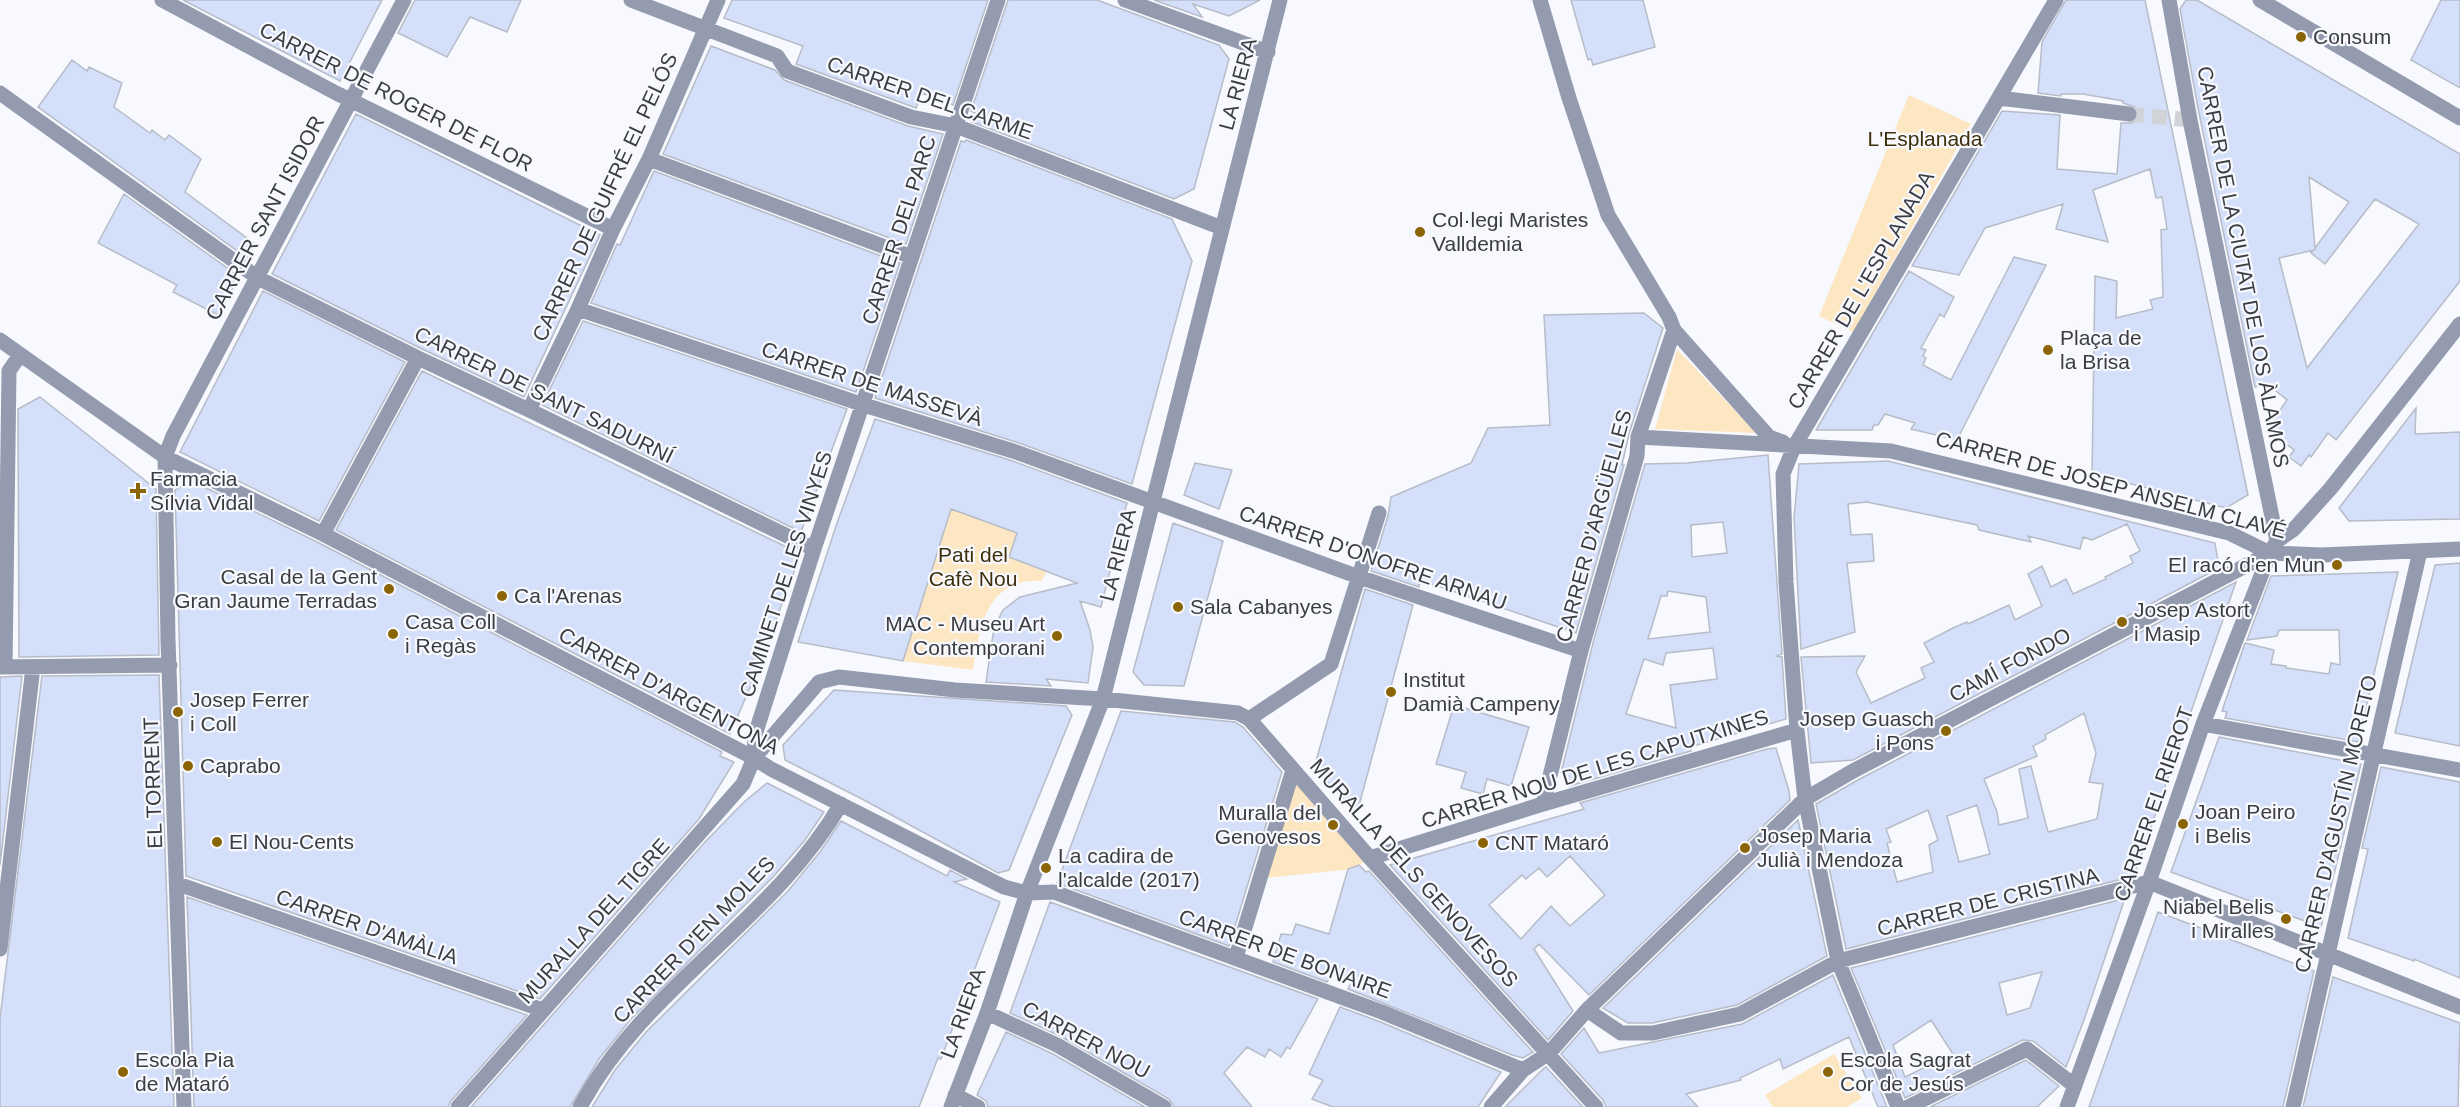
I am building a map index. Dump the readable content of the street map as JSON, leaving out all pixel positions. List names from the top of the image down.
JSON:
{
  "streets": {
    "street": [
      "LA RIERA",
      "CARRER DE ROGER DE FLOR",
      "CARRER DEL CARME",
      "CARRER DE GUIFRÉ EL PELÓS",
      "CARRER SANT ISIDOR",
      "CARRER DEL PARC",
      "CARRER DE LA CIUTAT DE LOS ÀLAMOS",
      "CARRER DE L'ESPLANADA",
      "CARRER DE MASSEVÀ",
      "CARRER DE SANT SADURNÍ",
      "CARRER DE JOSEP ANSELM CLAVÉ",
      "CARRER D'ARGÜELLES",
      "CARRER D'ONOFRE ARNAU",
      "CAMINET DE LES VINYES",
      "CAMÍ FONDO",
      "CARRER D'ARGENTONA",
      "CARRER NOU DE LES CAPUTXINES",
      "EL TORRENT",
      "CARRER EL RIEROT",
      "CARRER D'AGUSTÍN MORETO",
      "MURALLA DELS GENOVESOS",
      "CARRER DE CRISTINA",
      "MURALLA DEL TIGRE",
      "CARRER D'AMÀLIA",
      "CARRER D'EN MOLES",
      "CARRER DE BONAIRE",
      "CARRER NOU"
    ]
  },
  "crossings": [
    ["LA RIERA", "CARRER DEL CARME"],
    ["LA RIERA", "CARRER DE MASSEVÀ"],
    ["LA RIERA", "CARRER D'ONOFRE ARNAU"],
    ["LA RIERA", "CARRER D'ARGENTONA"],
    ["LA RIERA", "CARRER DE BONAIRE"],
    ["LA RIERA", "CARRER NOU"],
    ["CARRER DE ROGER DE FLOR", "CARRER DE GUIFRÉ EL PELÓS"],
    ["CARRER DE ROGER DE FLOR", "CARRER SANT ISIDOR"],
    ["CARRER DEL CARME", "CARRER DE GUIFRÉ EL PELÓS"],
    ["CARRER DEL CARME", "CARRER DEL PARC"],
    ["CARRER DE GUIFRÉ EL PELÓS", "CARRER DE MASSEVÀ"],
    ["CARRER DE GUIFRÉ EL PELÓS", "CARRER DE SANT SADURNÍ"],
    ["CARRER SANT ISIDOR", "CARRER DE SANT SADURNÍ"],
    ["CARRER SANT ISIDOR", "CARRER D'ARGENTONA"],
    ["CARRER SANT ISIDOR", "EL TORRENT"],
    ["CARRER DEL PARC", "CARRER DE MASSEVÀ"],
    ["CARRER DEL PARC", "CAMINET DE LES VINYES"],
    ["CARRER DE LA CIUTAT DE LOS ÀLAMOS", "CARRER DE JOSEP ANSELM CLAVÉ"],
    ["CARRER DE LA CIUTAT DE LOS ÀLAMOS", "CAMÍ FONDO"],
    ["CARRER DE LA CIUTAT DE LOS ÀLAMOS", "CARRER EL RIEROT"],
    ["CARRER DE L'ESPLANADA", "CARRER DE JOSEP ANSELM CLAVÉ"],
    ["CARRER DE L'ESPLANADA", "CAMÍ FONDO"],
    ["CARRER DE L'ESPLANADA", "CARRER NOU DE LES CAPUTXINES"],
    ["CARRER DE L'ESPLANADA", "CARRER DE CRISTINA"],
    ["CARRER DE MASSEVÀ", "CARRER D'ONOFRE ARNAU"],
    ["CARRER DE MASSEVÀ", "CAMINET DE LES VINYES"],
    ["CARRER DE SANT SADURNÍ", "CAMINET DE LES VINYES"],
    ["CARRER DE JOSEP ANSELM CLAVÉ", "CARRER D'ARGÜELLES"],
    ["CARRER DE JOSEP ANSELM CLAVÉ", "CAMÍ FONDO"],
    ["CARRER DE JOSEP ANSELM CLAVÉ", "CARRER EL RIEROT"],
    ["CARRER DE JOSEP ANSELM CLAVÉ", "CARRER D'AGUSTÍN MORETO"],
    ["CARRER D'ARGÜELLES", "CARRER D'ONOFRE ARNAU"],
    ["CARRER D'ARGÜELLES", "CARRER NOU DE LES CAPUTXINES"],
    ["CAMINET DE LES VINYES", "CARRER D'ARGENTONA"],
    ["CAMINET DE LES VINYES", "MURALLA DEL TIGRE"],
    ["CAMÍ FONDO", "CARRER EL RIEROT"],
    ["CAMÍ FONDO", "MURALLA DELS GENOVESOS"],
    ["CAMÍ FONDO", "CARRER DE CRISTINA"],
    ["CAMÍ FONDO", "CARRER DE BONAIRE"],
    ["CARRER D'ARGENTONA", "EL TORRENT"],
    ["CARRER D'ARGENTONA", "MURALLA DEL TIGRE"],
    ["CARRER D'ARGENTONA", "CARRER D'EN MOLES"],
    ["CARRER D'ARGENTONA", "CARRER DE BONAIRE"],
    ["CARRER NOU DE LES CAPUTXINES", "MURALLA DELS GENOVESOS"],
    ["EL TORRENT", "CARRER D'AMÀLIA"],
    ["CARRER EL RIEROT", "CARRER DE CRISTINA"],
    ["MURALLA DEL TIGRE", "CARRER D'AMÀLIA"]
  ],
  "parks": ["L'Esplanada", "Pati del Cafè Nou"],
  "places": {
    "other": [
      "Consum",
      "Col·legi Maristes Valldemia",
      "Plaça de la Brisa",
      "El racó d'en Mun",
      "Casal de la Gent Gran Jaume Terradas",
      "Ca l'Arenas",
      "Sala Cabanyes",
      "Josep Astort i Masip",
      "Casa Coll i Regàs",
      "MAC - Museu Art Contemporani",
      "Institut Damià Campeny",
      "Josep Ferrer i Coll",
      "Josep Guasch i Pons",
      "Caprabo",
      "Joan Peiro i Belis",
      "Muralla del Genovesos",
      "El Nou-Cents",
      "CNT Mataró",
      "Josep Maria Julià i Mendoza",
      "La cadira de l'alcalde (2017)",
      "Niabel Belis i Miralles",
      "Escola Pia de Mataró",
      "Escola Sagrat Cor de Jesús"
    ],
    "health": ["Farmacia Sílvia Vidal"]
  }
}
